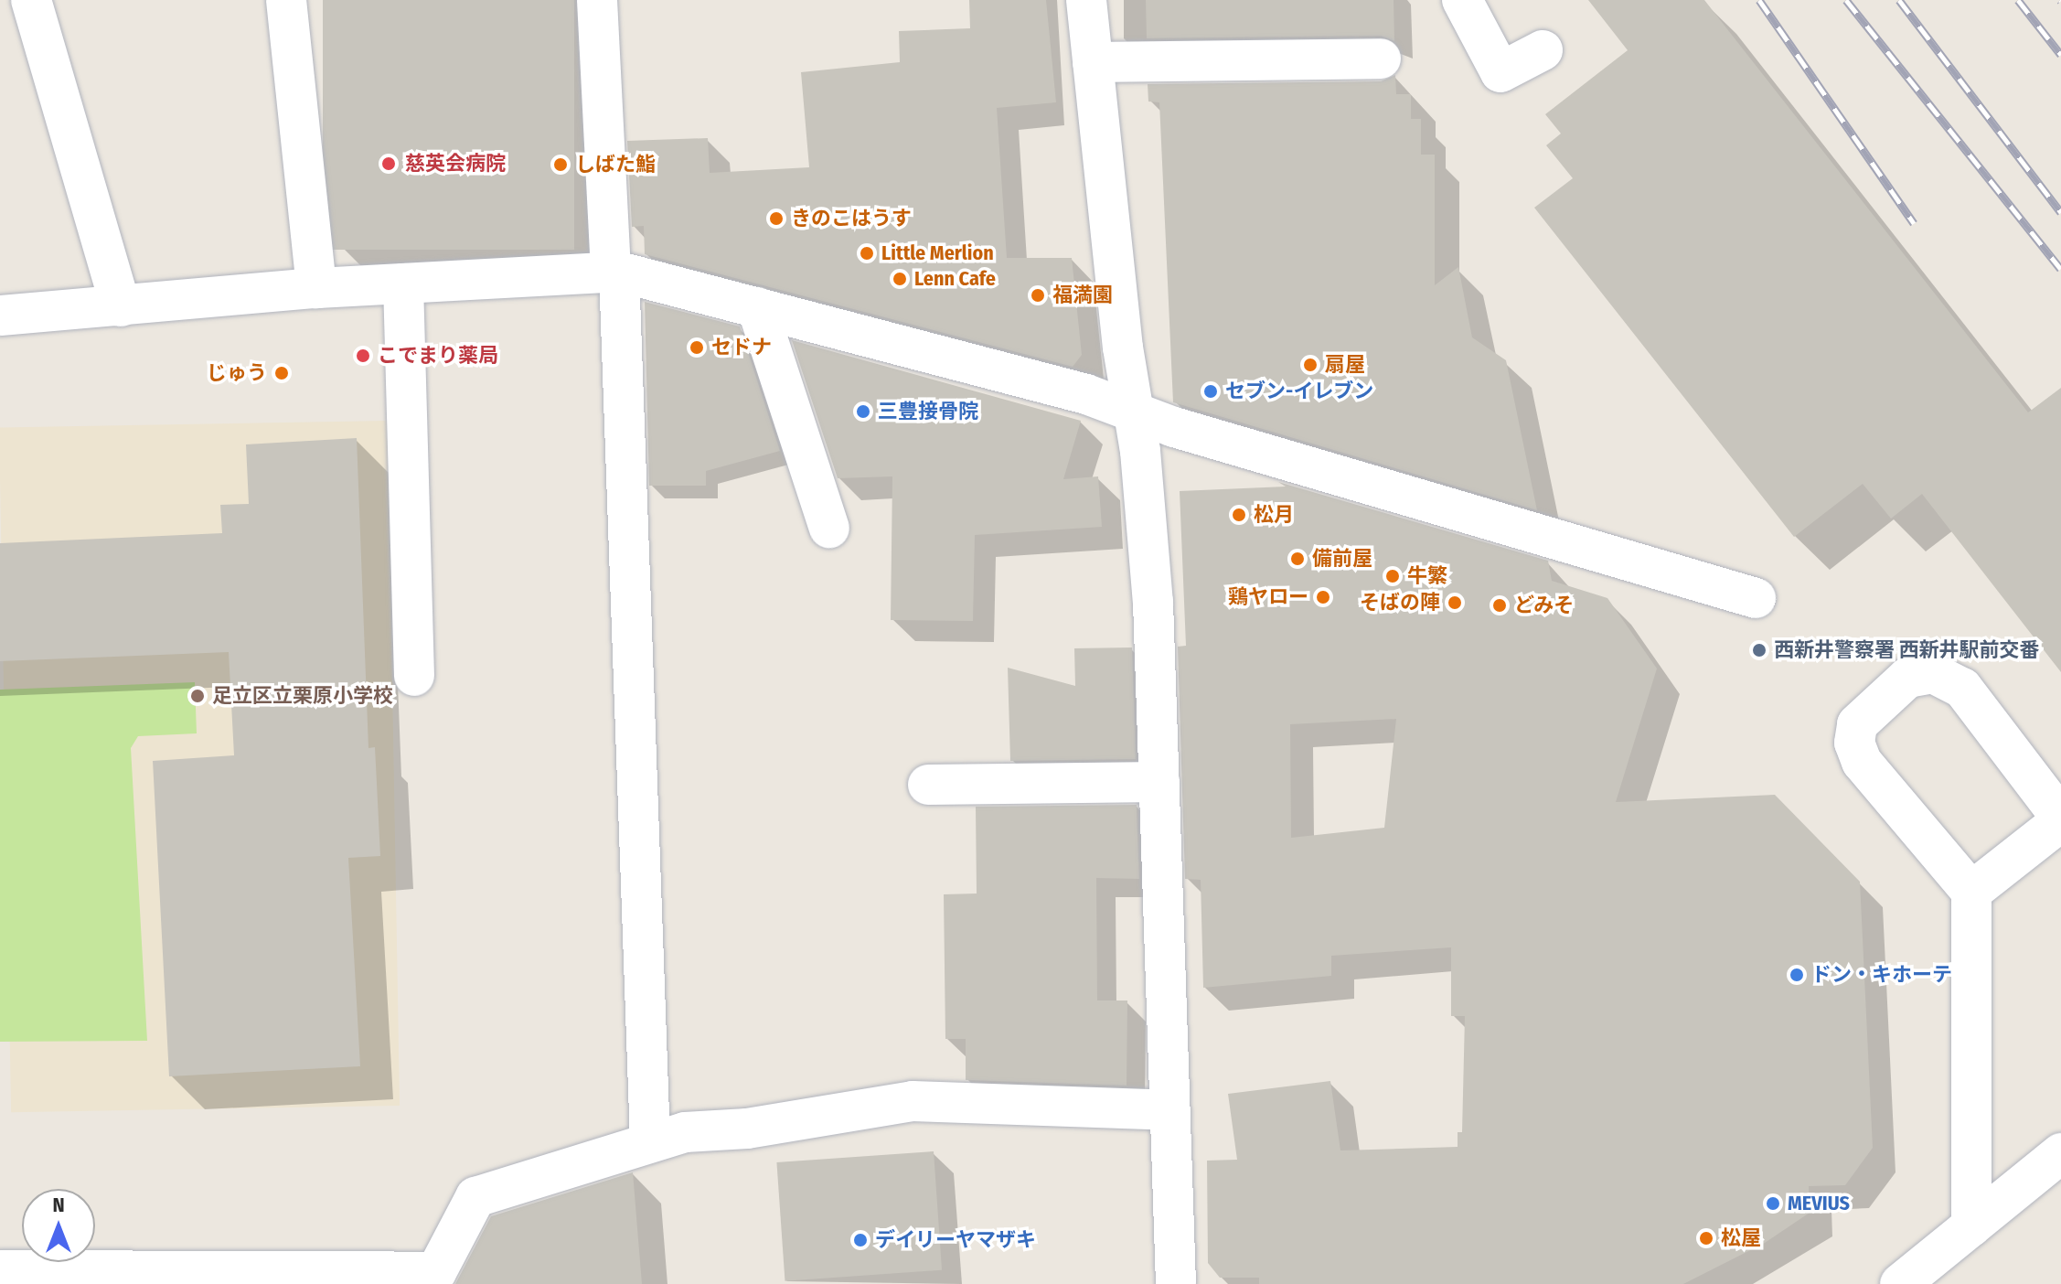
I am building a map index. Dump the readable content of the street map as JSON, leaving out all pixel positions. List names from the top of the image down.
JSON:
{
  "places": [
    "慈英会病院",
    "しばた鮨",
    "きのこはうす",
    "Little Merlion",
    "Lenn Cafe",
    "福満園",
    "セドナ",
    "こでまり薬局",
    "扇屋",
    "じゅう",
    "セブン-イレブン",
    "三豊接骨院",
    "松月",
    "備前屋",
    "牛繁",
    "鶏ヤロー",
    "そばの陣",
    "どみそ",
    "西新井警察署 西新井駅前交番",
    "足立区立栗原小学校",
    "ドン・キホーテ",
    "MEVIUS",
    "松屋",
    "デイリーヤマザキ"
  ],
  "north": "top"
}
